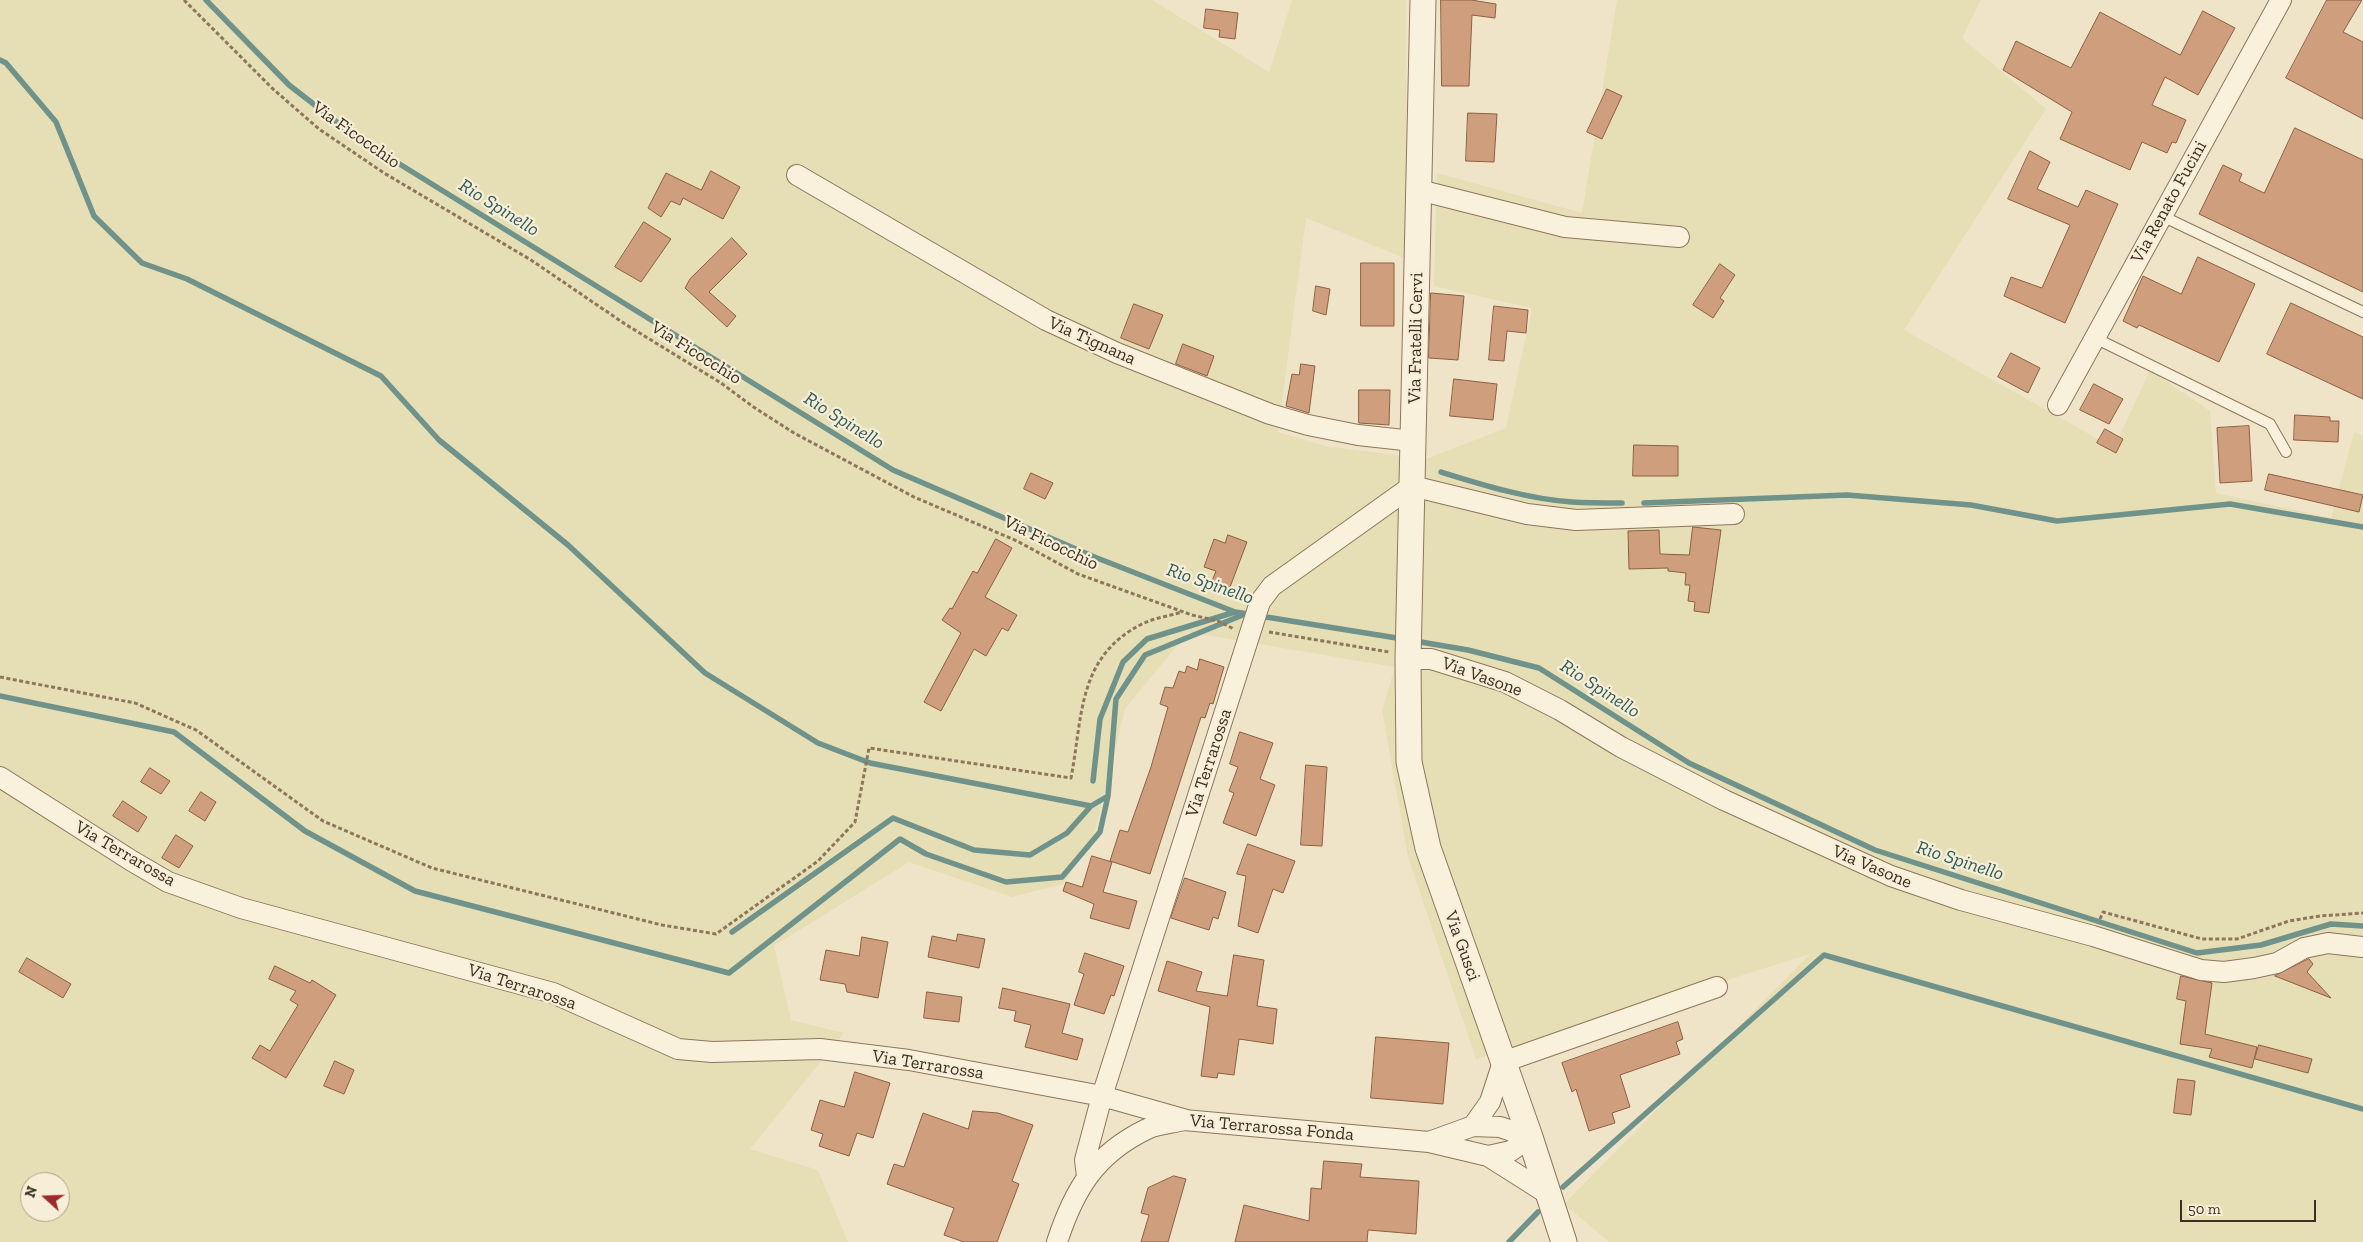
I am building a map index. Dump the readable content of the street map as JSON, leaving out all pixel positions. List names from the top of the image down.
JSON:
{
  "streets": {
    "street": [
      "Via Renato Fucini",
      "Via Fratelli Cervi",
      "Via Tignana",
      "Via Vasone",
      "Via Terrarossa",
      "Via Gusci",
      "Via Terrarossa Fonda"
    ],
    "path": ["Via Ficocchio"]
  },
  "crossings": [
    ["Via Ficocchio", "Via Terrarossa"],
    ["Via Fratelli Cervi", "Via Tignana"],
    ["Via Fratelli Cervi", "Via Vasone"],
    ["Via Fratelli Cervi", "Via Terrarossa"],
    ["Via Fratelli Cervi", "Via Gusci"],
    ["Via Vasone", "Via Gusci"],
    ["Via Terrarossa", "Via Terrarossa Fonda"]
  ],
  "water": ["Rio Spinello"],
  "scale_bar": "50 m",
  "north": "left"
}
